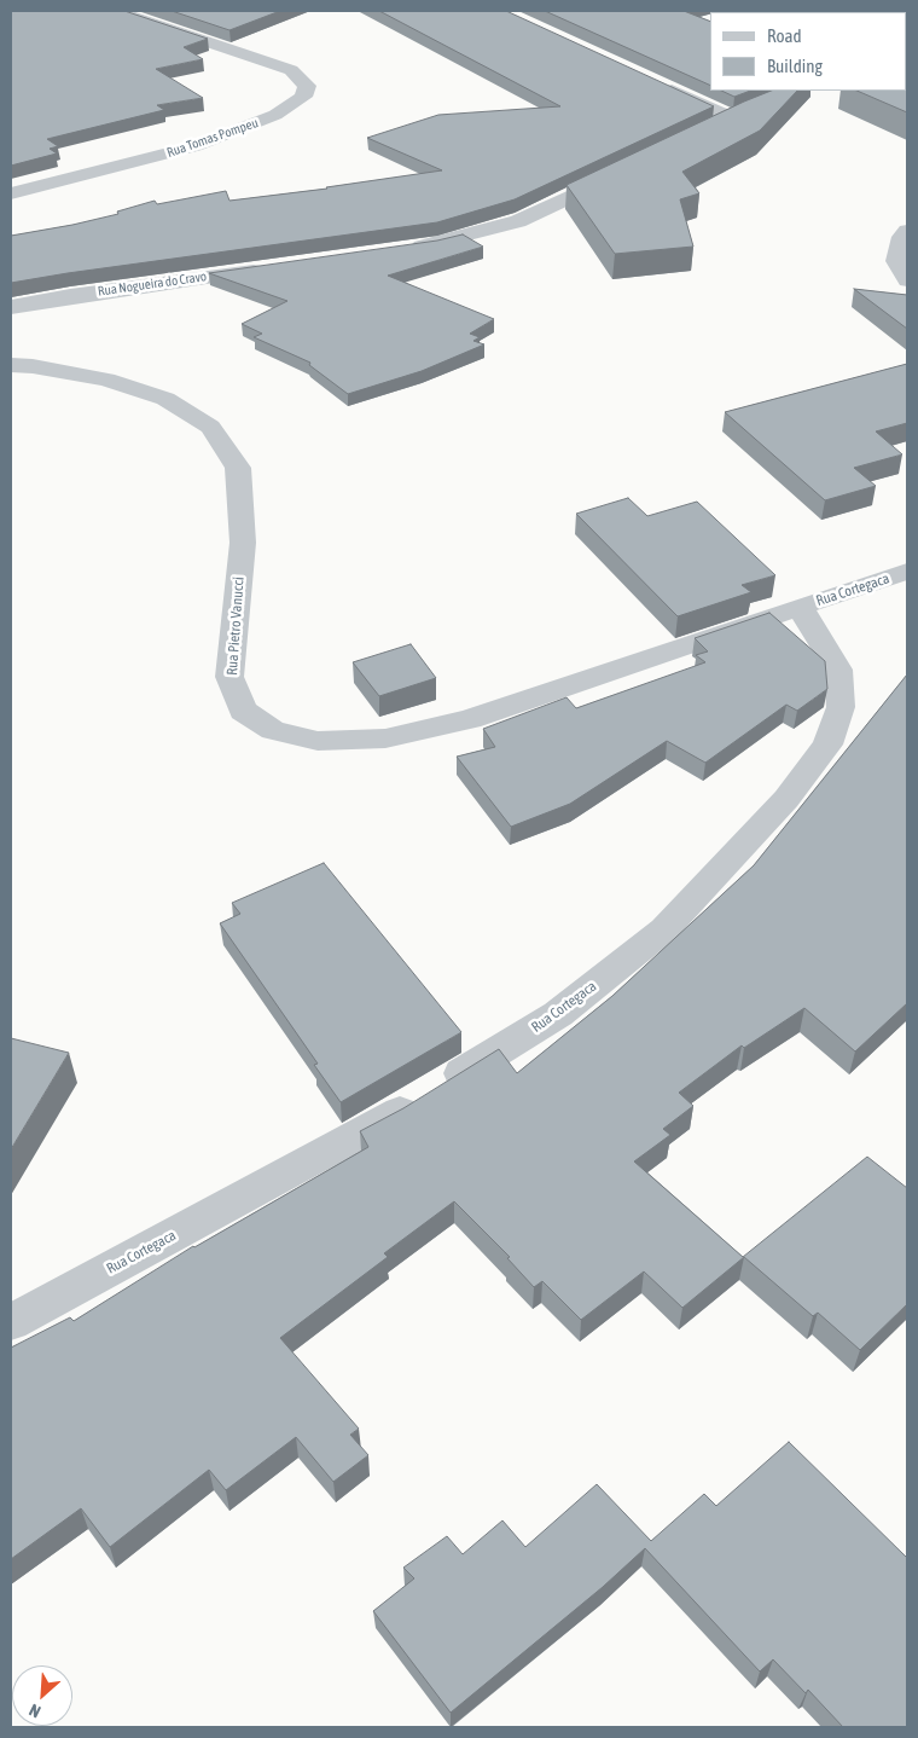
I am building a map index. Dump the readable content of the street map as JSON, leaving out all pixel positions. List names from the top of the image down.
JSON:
{
  "streets": {
    "street": [
      "Rua Tomas Pompeu",
      "Rua Nogueira do Cravo",
      "Rua Cortegaca",
      "Rua Pietro Vanucci"
    ]
  },
  "crossings": [
    ["Rua Cortegaca", "Rua Pietro Vanucci"]
  ],
  "legend": ["Road", "Building"],
  "north": "bottom left"
}
